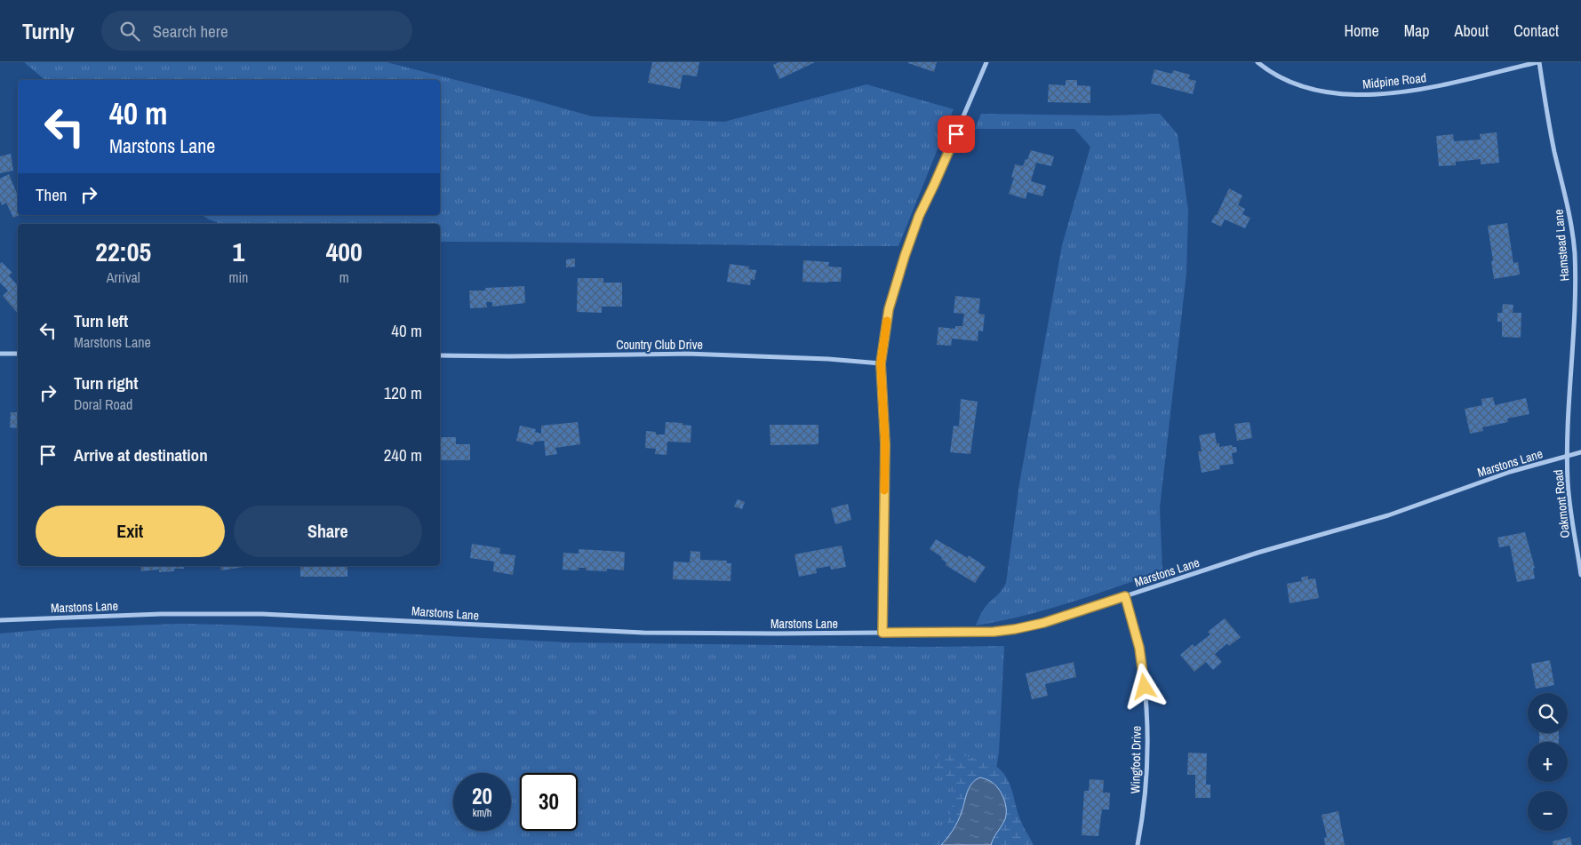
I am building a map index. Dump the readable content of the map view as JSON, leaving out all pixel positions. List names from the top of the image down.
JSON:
{
  "streets": {
    "street": [
      "Midpine Road",
      "Hamstead Lane",
      "Country Club Drive",
      "Marstons Lane",
      "Oakmont Road",
      "Wingfoot Drive"
    ]
  },
  "crossings": [
    ["Midpine Road", "Hamstead Lane"],
    ["Hamstead Lane", "Marstons Lane"],
    ["Hamstead Lane", "Oakmont Road"],
    ["Marstons Lane", "Oakmont Road"],
    ["Marstons Lane", "Wingfoot Drive"]
  ],
  "page": {
    "header": "Turnly",
    "search": "Search here",
    "nav": [
      "Home",
      "Map",
      "About",
      "Contact"
    ],
    "turn": ["40 m", "Marstons Lane"],
    "then": "Then",
    "eta": [
      "22:05",
      "Arrival",
      "1",
      "min",
      "400",
      "m"
    ],
    "list": [
      {
        "name": "Turn left",
        "note": "Marstons Lane",
        "value": "40 m"
      },
      {
        "name": "Turn right",
        "note": "Doral Road",
        "value": "120 m"
      },
      {
        "name": "Arrive at destination",
        "value": "240 m"
      }
    ],
    "buttons": ["Exit", "Share"],
    "map_buttons": ["+", "−"],
    "speed": "20 km/h",
    "limit": "30"
  }
}
